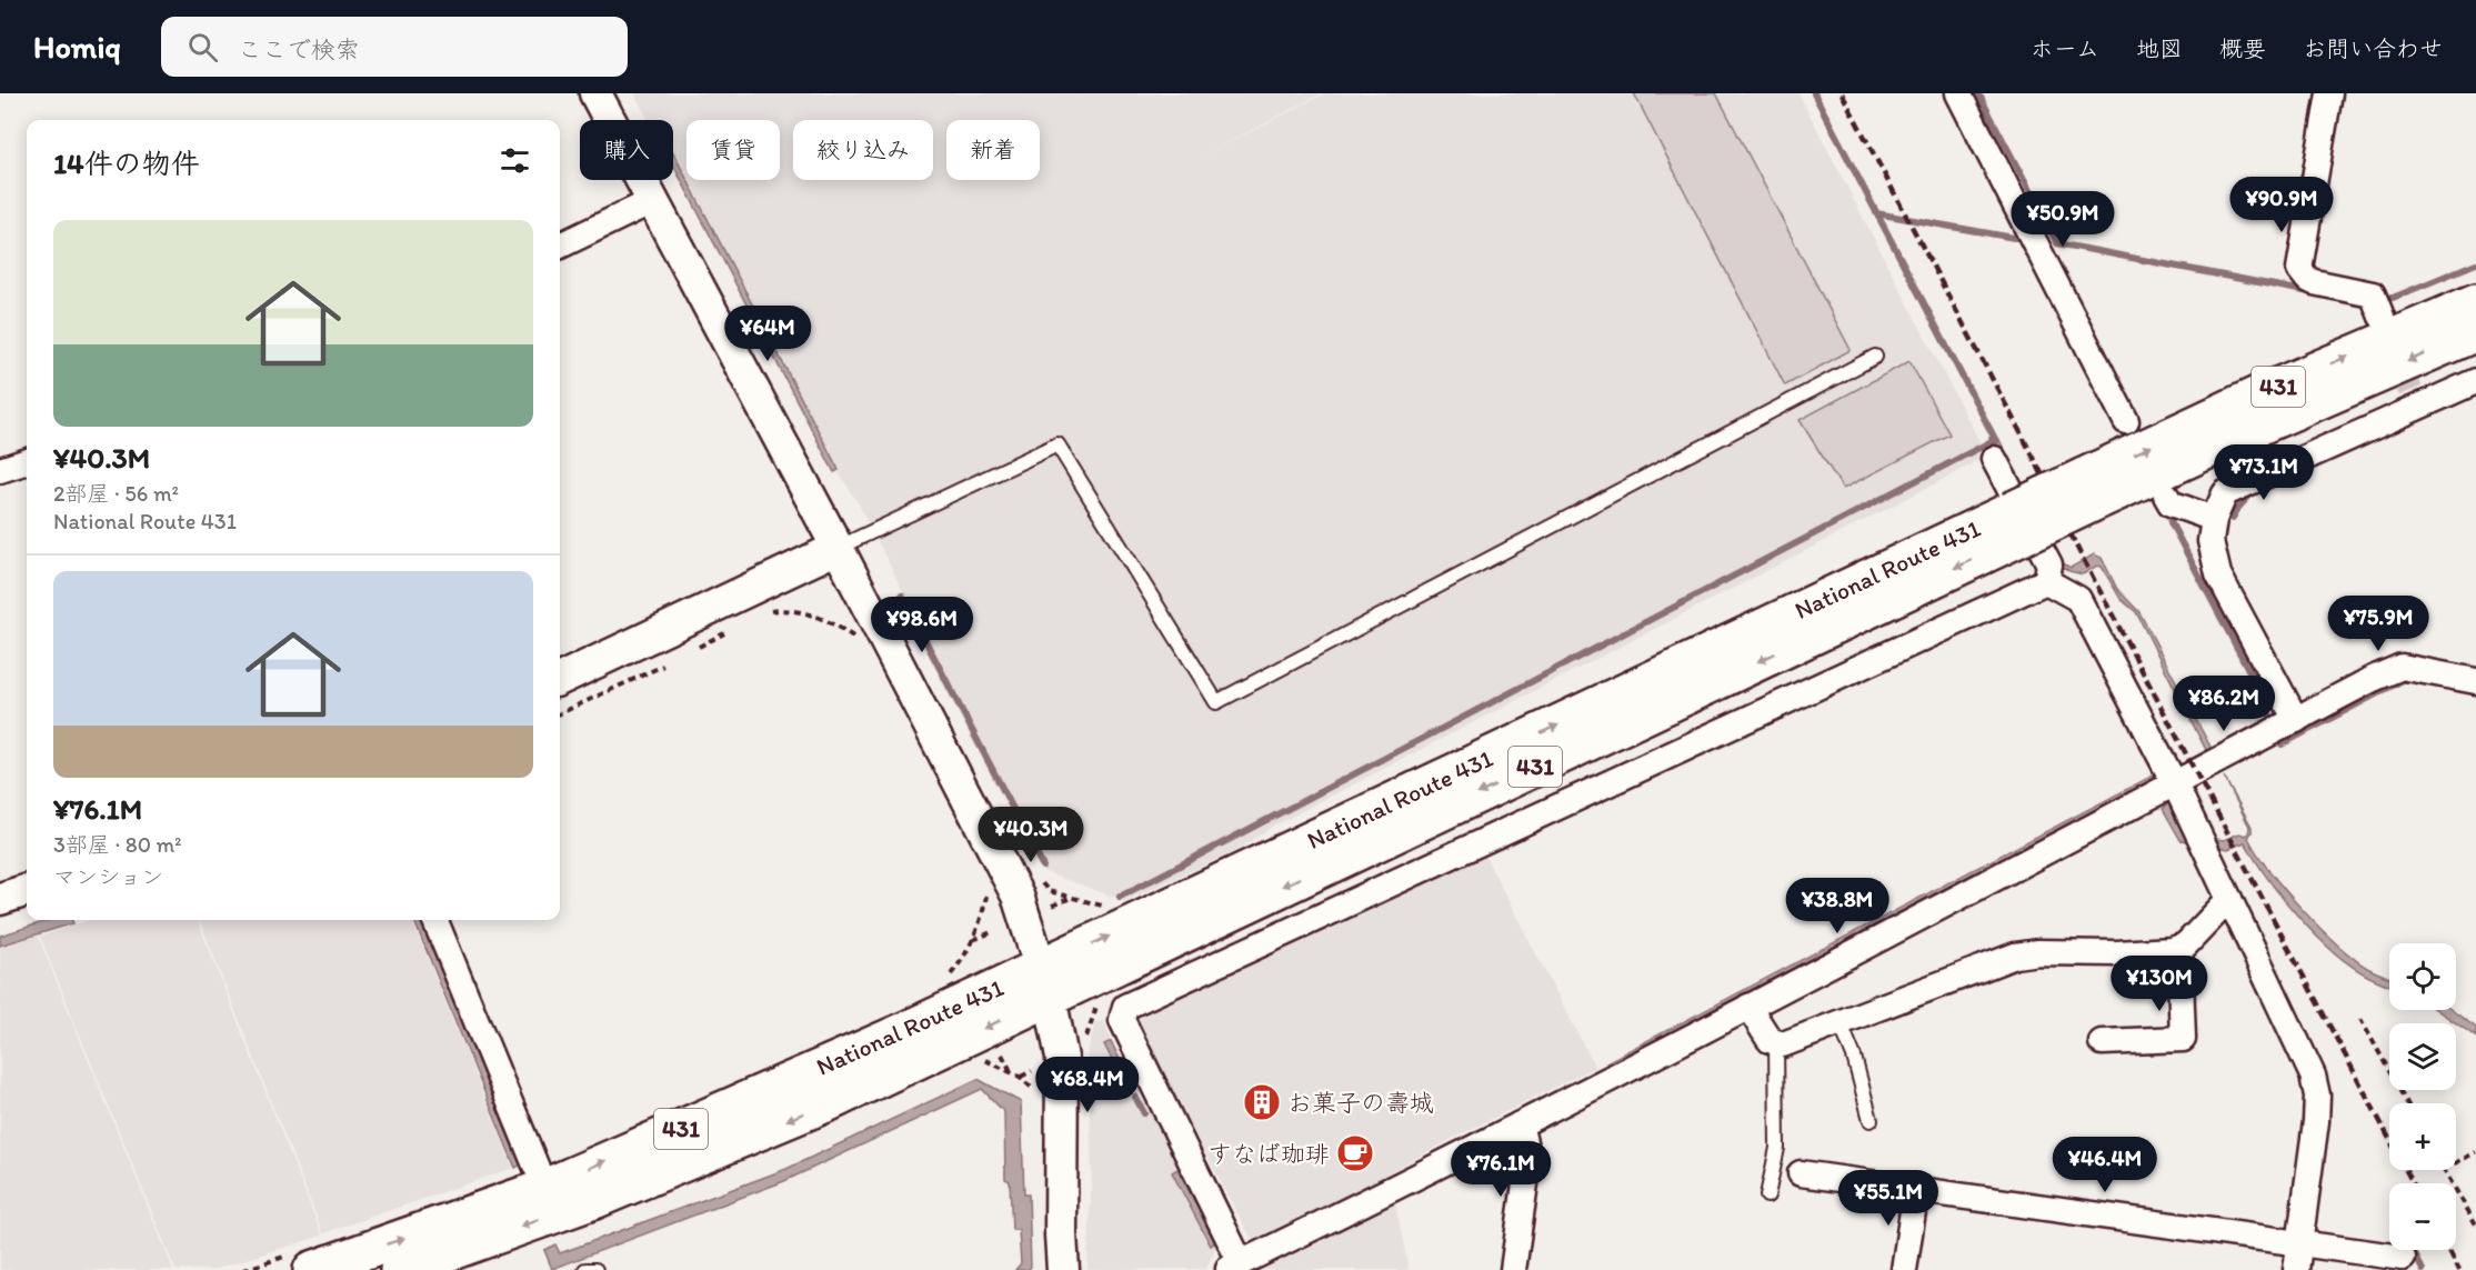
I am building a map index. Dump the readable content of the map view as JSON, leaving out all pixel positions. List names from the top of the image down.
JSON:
{
  "streets": {
    "highway": ["431", "National Route 431"]
  },
  "places": {
    "building": ["お菓子の壽城"],
    "cafe": ["すなば珈琲"]
  },
  "page": {
    "header": "Homiq",
    "search": "ここで検索",
    "nav": [
      "ホーム",
      "地図",
      "概要",
      "お問い合わせ"
    ],
    "chip": [
      "購入",
      "賃貸",
      "絞り込み",
      "新着"
    ],
    "heading": "14件の物件",
    "price": [
      "¥90.9M",
      "¥50.9M",
      "¥64M",
      "¥73.1M",
      "¥75.9M",
      "¥98.6M",
      "¥86.2M",
      "¥40.3M",
      "¥38.8M",
      "¥130M",
      "¥68.4M",
      "¥46.4M",
      "¥76.1M",
      "¥55.1M"
    ],
    "list": [
      {
        "name": "¥40.3M",
        "note": "2部屋 · 56 m² · National Route 431"
      },
      {
        "name": "¥76.1M",
        "note": "3部屋 · 80 m² · マンション"
      }
    ],
    "map_buttons": ["+", "−"]
  }
}
